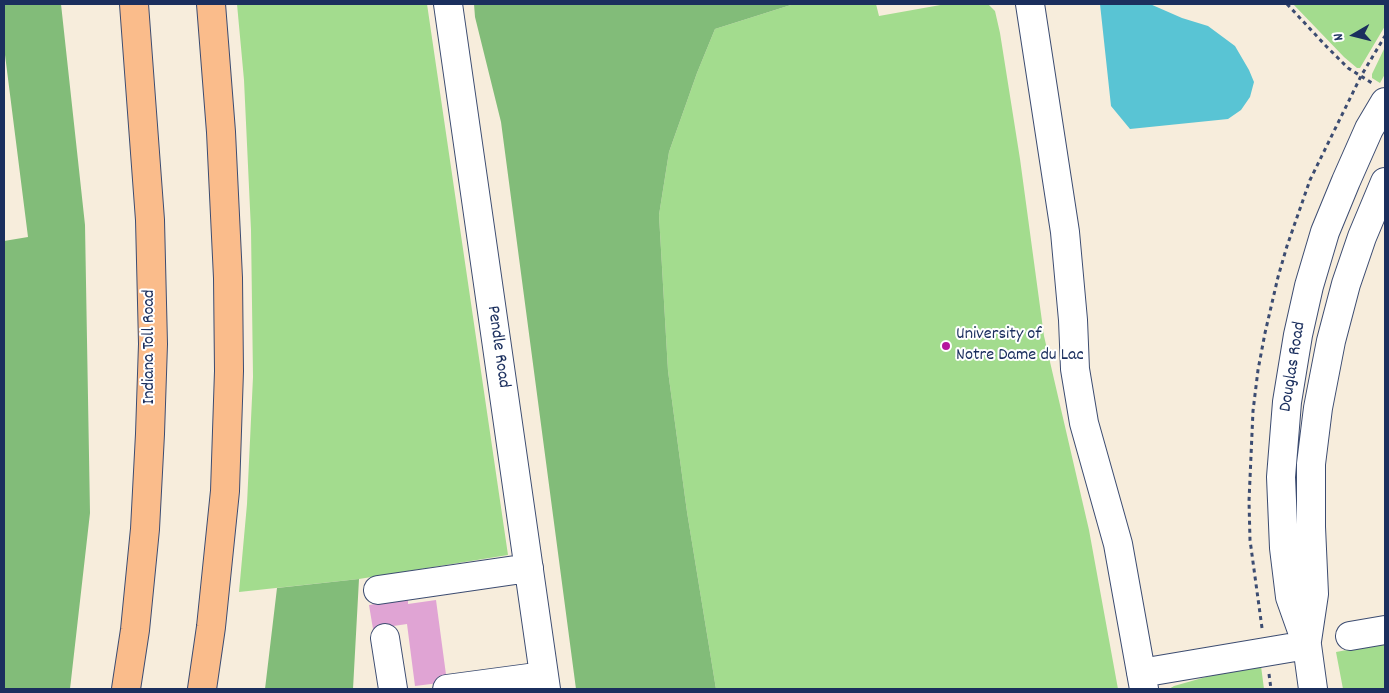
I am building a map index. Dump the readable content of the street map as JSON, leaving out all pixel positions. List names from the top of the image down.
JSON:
{
  "streets": {
    "highway": ["Indiana Toll Road"],
    "street": ["Pendle Road", "Douglas Road"]
  },
  "places": ["University of Notre Dame du Lac"],
  "north": "left"
}
